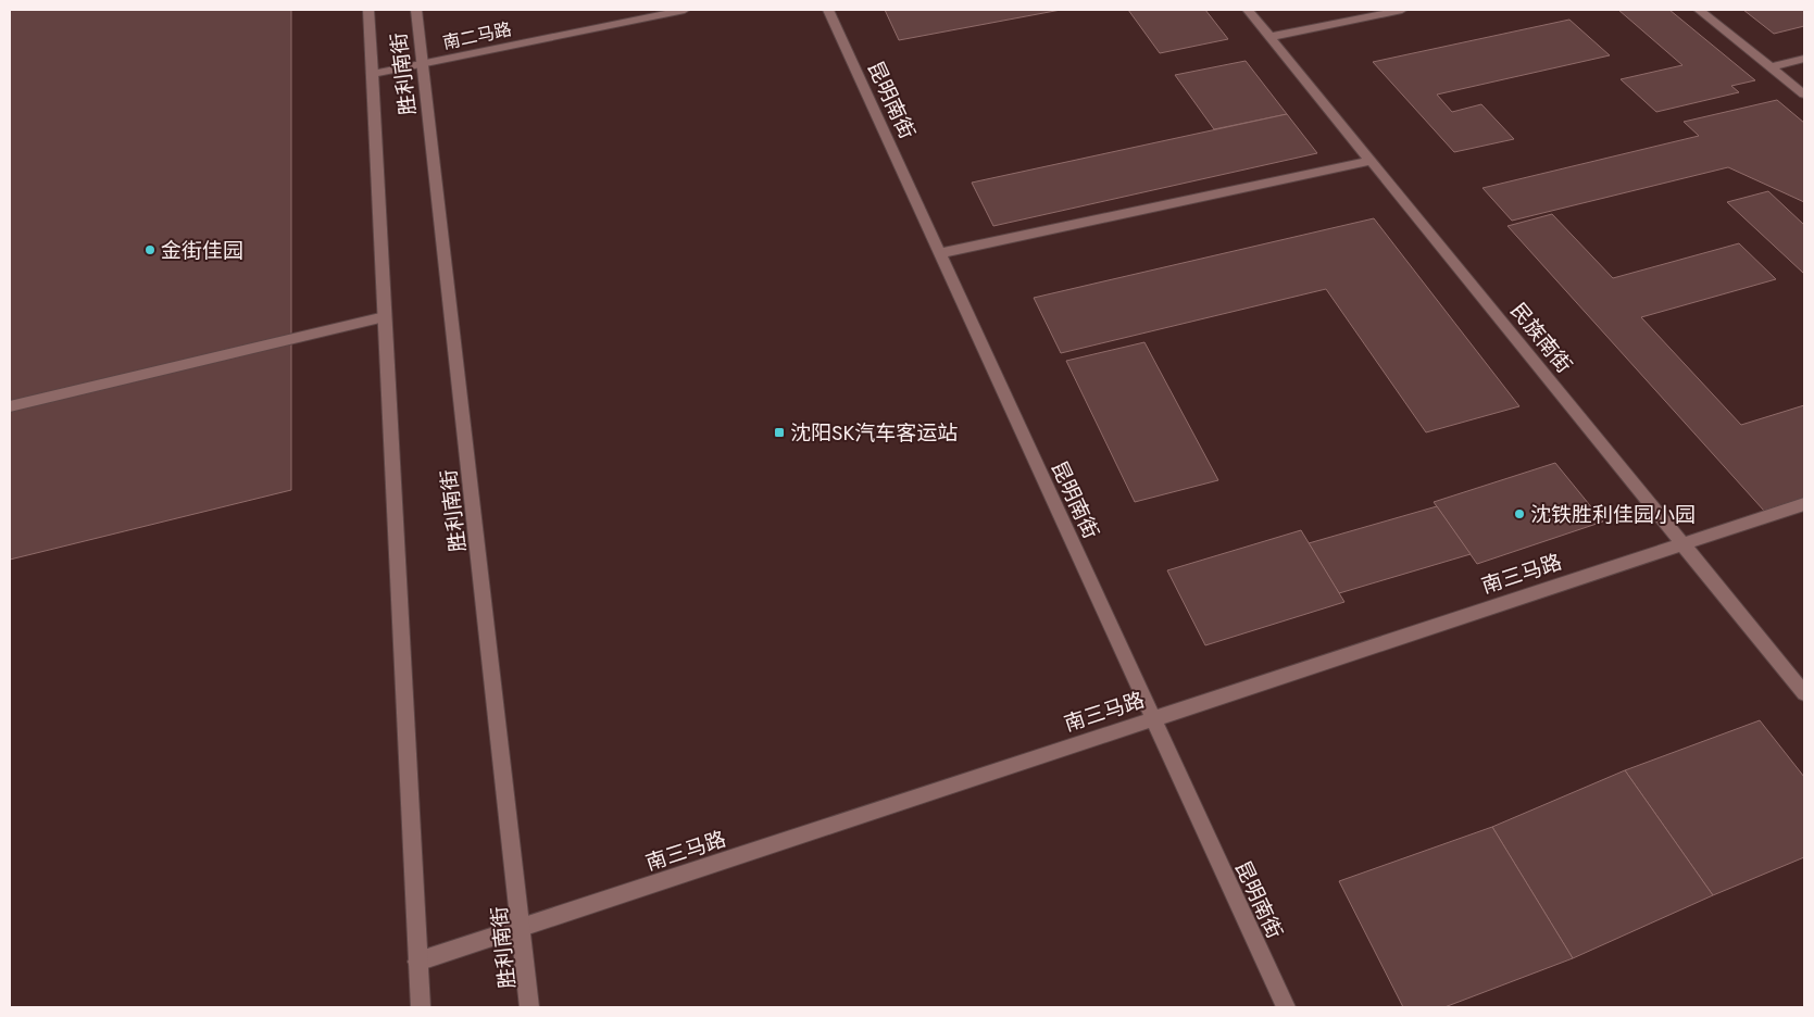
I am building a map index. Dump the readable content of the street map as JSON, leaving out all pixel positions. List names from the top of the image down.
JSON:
{
  "streets": {
    "street": [
      "南二马路",
      "胜利南街",
      "昆明南街",
      "民族南街",
      "南三马路"
    ]
  },
  "crossings": [
    ["南二马路", "胜利南街"],
    ["胜利南街", "南三马路"],
    ["昆明南街", "南三马路"],
    ["民族南街", "南三马路"]
  ],
  "places": {
    "other": ["金街佳园", "沈铁胜利佳园小园"],
    "transit": ["沈阳SK汽车客运站"]
  }
}
